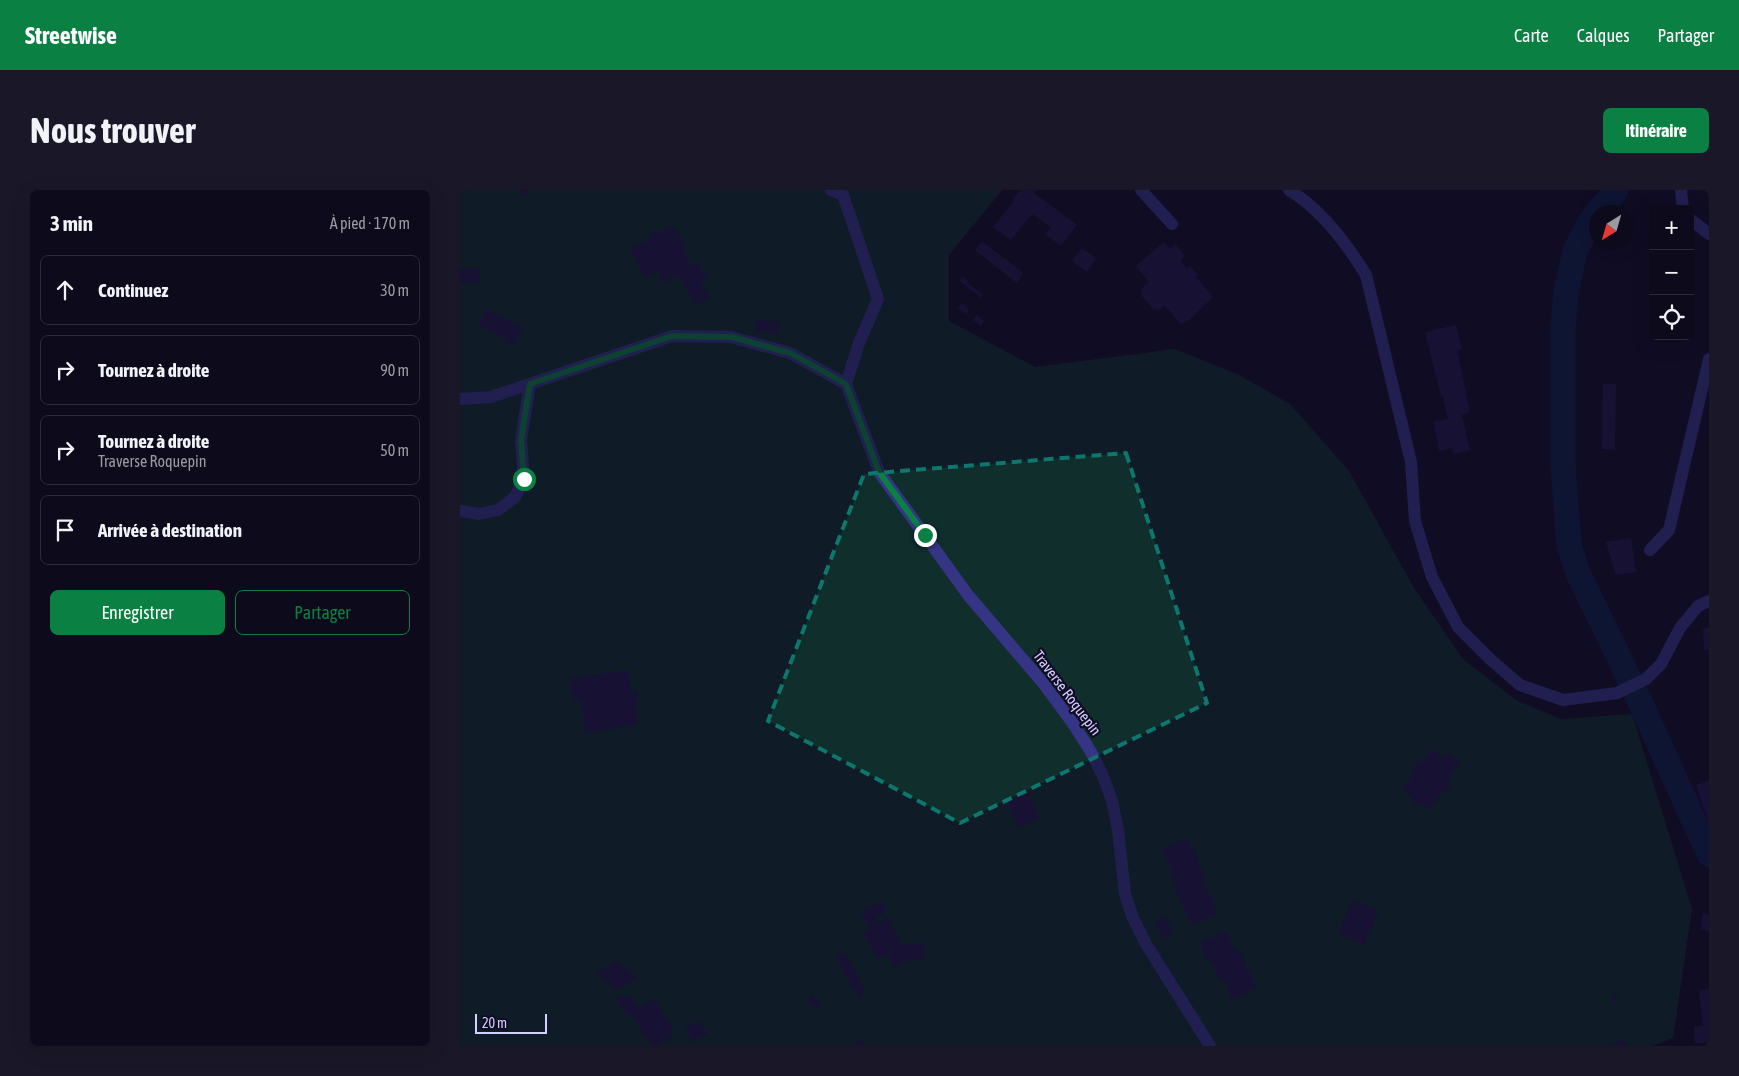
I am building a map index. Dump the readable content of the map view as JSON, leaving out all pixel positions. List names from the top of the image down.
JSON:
{
  "streets": {
    "street": ["Traverse Roquepin"]
  },
  "scale_bar": "20 m",
  "north": "bottom left",
  "page": {
    "header": "Streetwise",
    "nav": ["Carte", "Calques", "Partager"],
    "buttons": [
      "Itinéraire",
      ["Enregistrer", "Partager"]
    ],
    "title": "Nous trouver",
    "heading": ["3 min", "À pied · 170 m"],
    "map_buttons": ["+", "−"],
    "list": [
      ["Continuez", "30 m"],
      ["Tournez à droite", "90 m"],
      ["Tournez à droite", "Traverse Roquepin", "50 m"],
      "Arrivée à destination"
    ],
    "scale": "20 m"
  }
}
